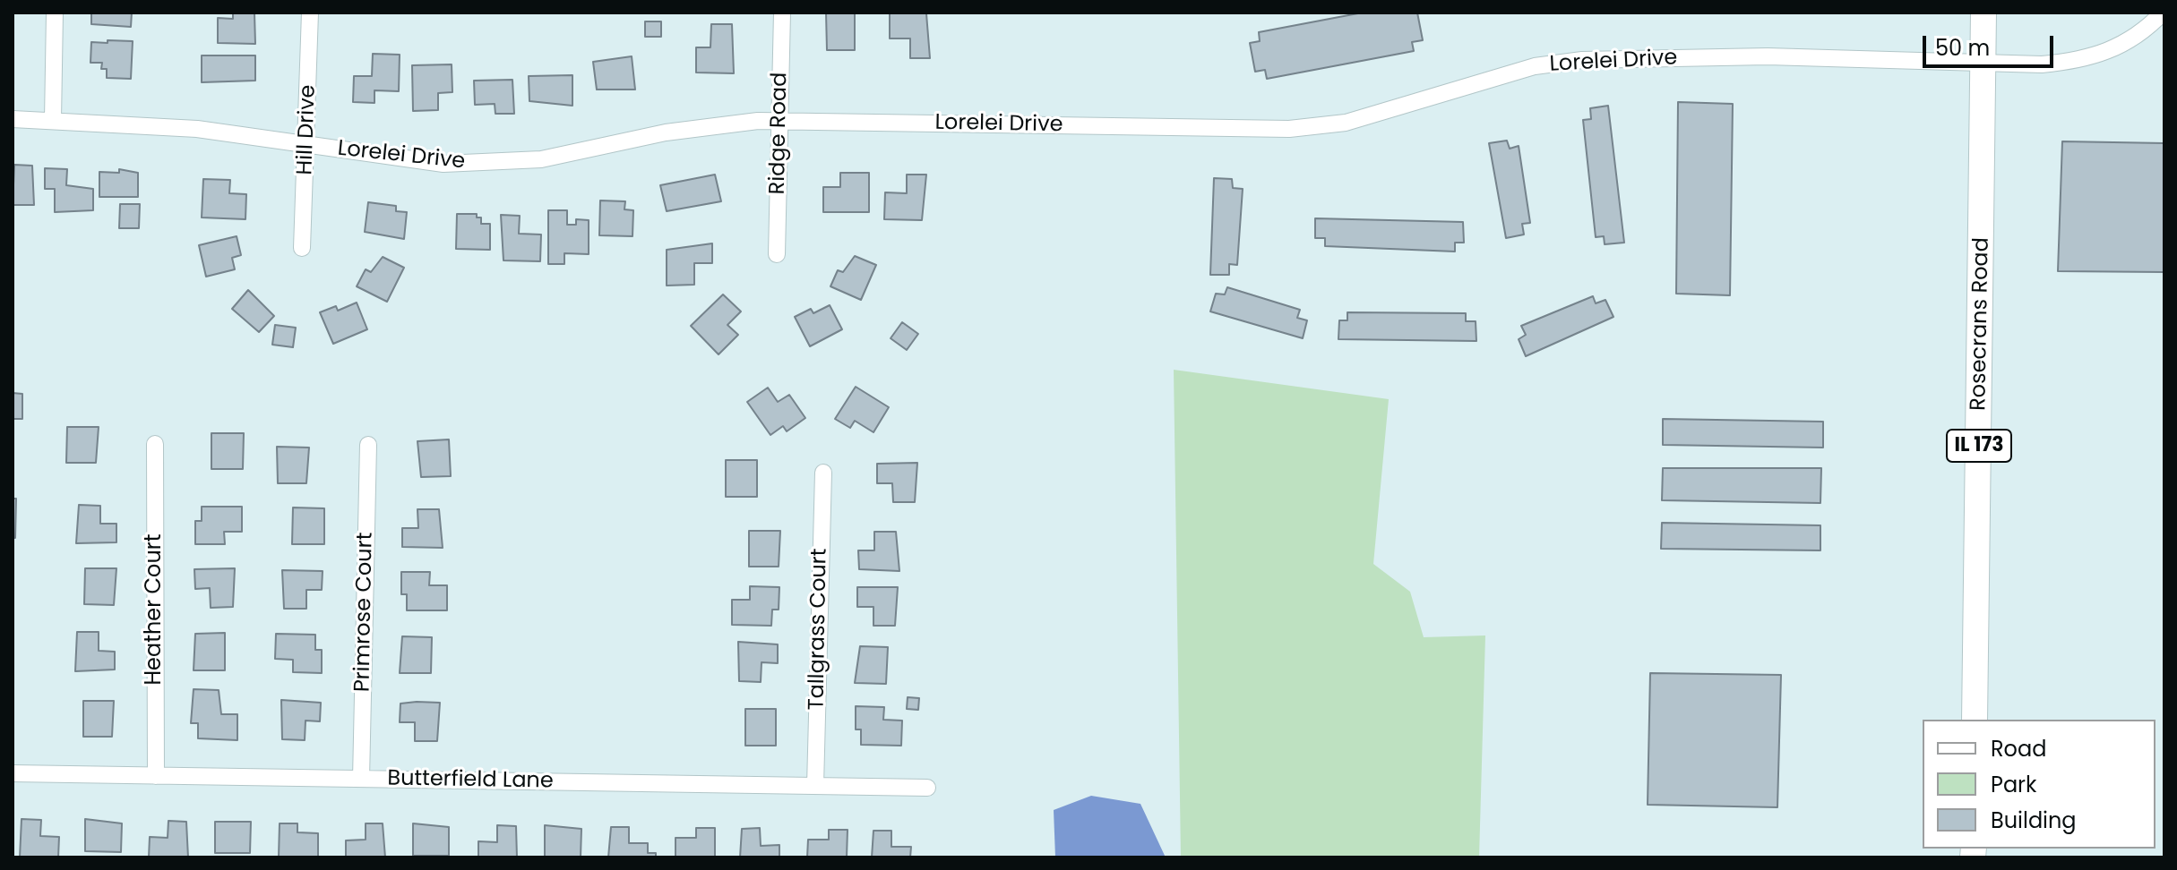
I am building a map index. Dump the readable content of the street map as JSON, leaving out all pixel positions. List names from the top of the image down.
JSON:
{
  "streets": {
    "main road": ["Rosecrans Road", "IL 173"],
    "street": [
      "Lorelei Drive",
      "Hill Drive",
      "Ridge Road",
      "Heather Court",
      "Primrose Court",
      "Tallgrass Court",
      "Butterfield Lane"
    ]
  },
  "crossings": [
    ["Lorelei Drive", "Hill Drive"],
    ["Lorelei Drive", "Ridge Road"],
    ["Lorelei Drive", "Rosecrans Road"],
    ["Heather Court", "Butterfield Lane"],
    ["Primrose Court", "Butterfield Lane"],
    ["Tallgrass Court", "Butterfield Lane"]
  ],
  "legend": ["Road", "Park", "Building"],
  "scale_bar": "50 m"
}
